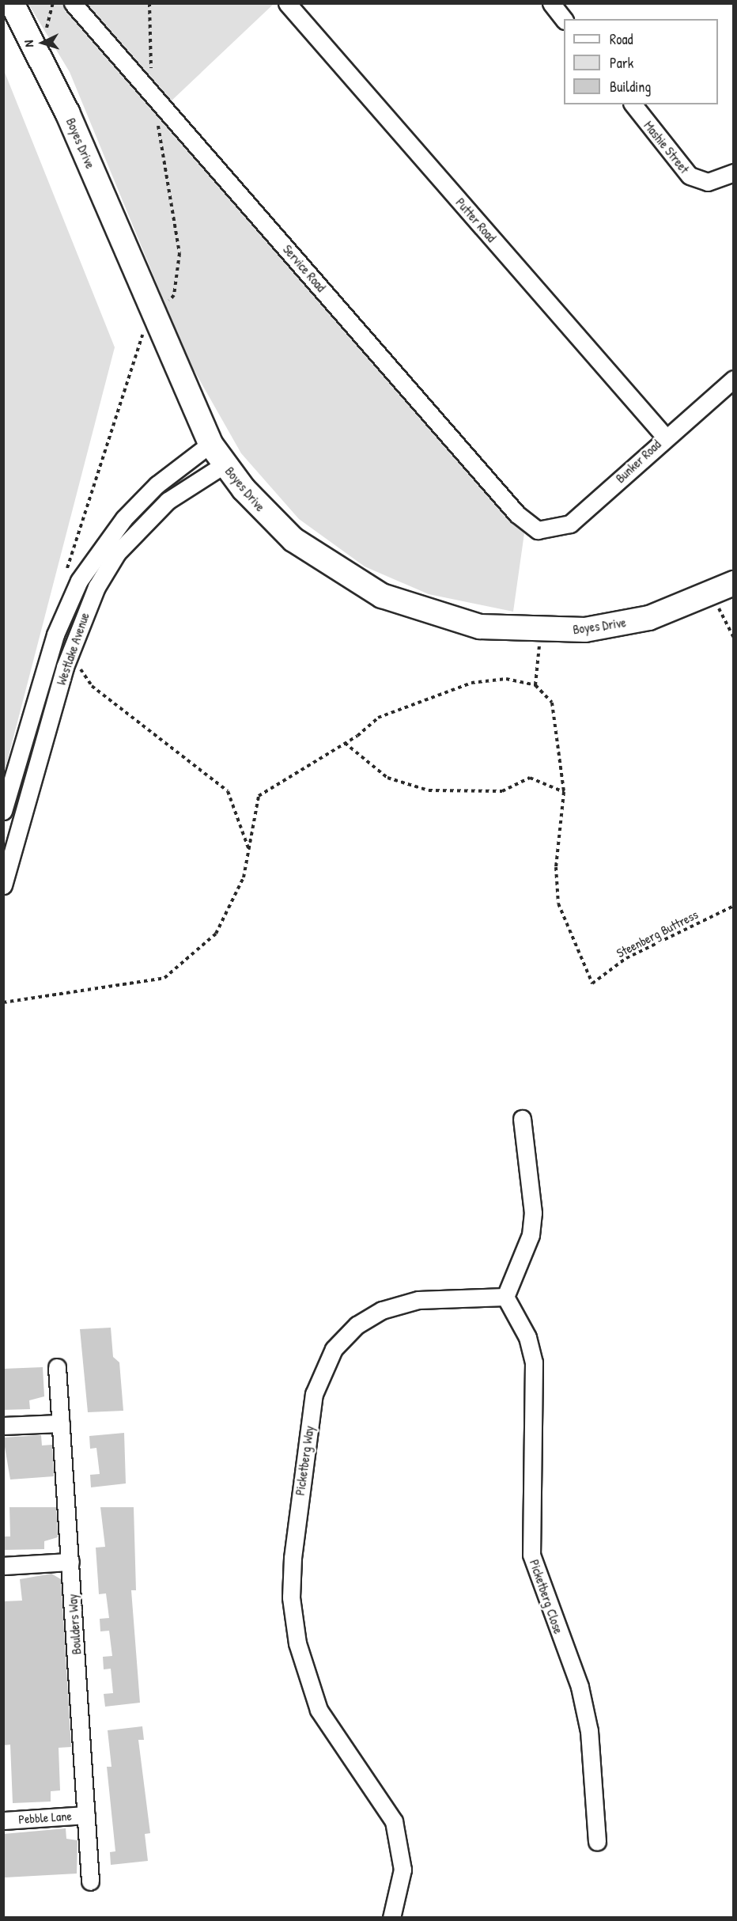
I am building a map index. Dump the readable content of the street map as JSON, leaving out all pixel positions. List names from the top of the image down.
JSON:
{
  "streets": {
    "main road": ["Boyes Drive"],
    "street": [
      "Mashie Street",
      "Putter Road",
      "Service Road",
      "Bunker Road",
      "Westlake Avenue",
      "Picketberg Way",
      "Picketberg Close",
      "Boulders Way",
      "Pebble Lane"
    ],
    "path": ["Steenberg Buttress"]
  },
  "crossings": [
    ["Boyes Drive", "Westlake Avenue"],
    ["Putter Road", "Bunker Road"],
    ["Service Road", "Bunker Road"],
    ["Picketberg Way", "Picketberg Close"],
    ["Boulders Way", "Pebble Lane"]
  ],
  "legend": ["Road", "Park", "Building"],
  "north": "left"
}
